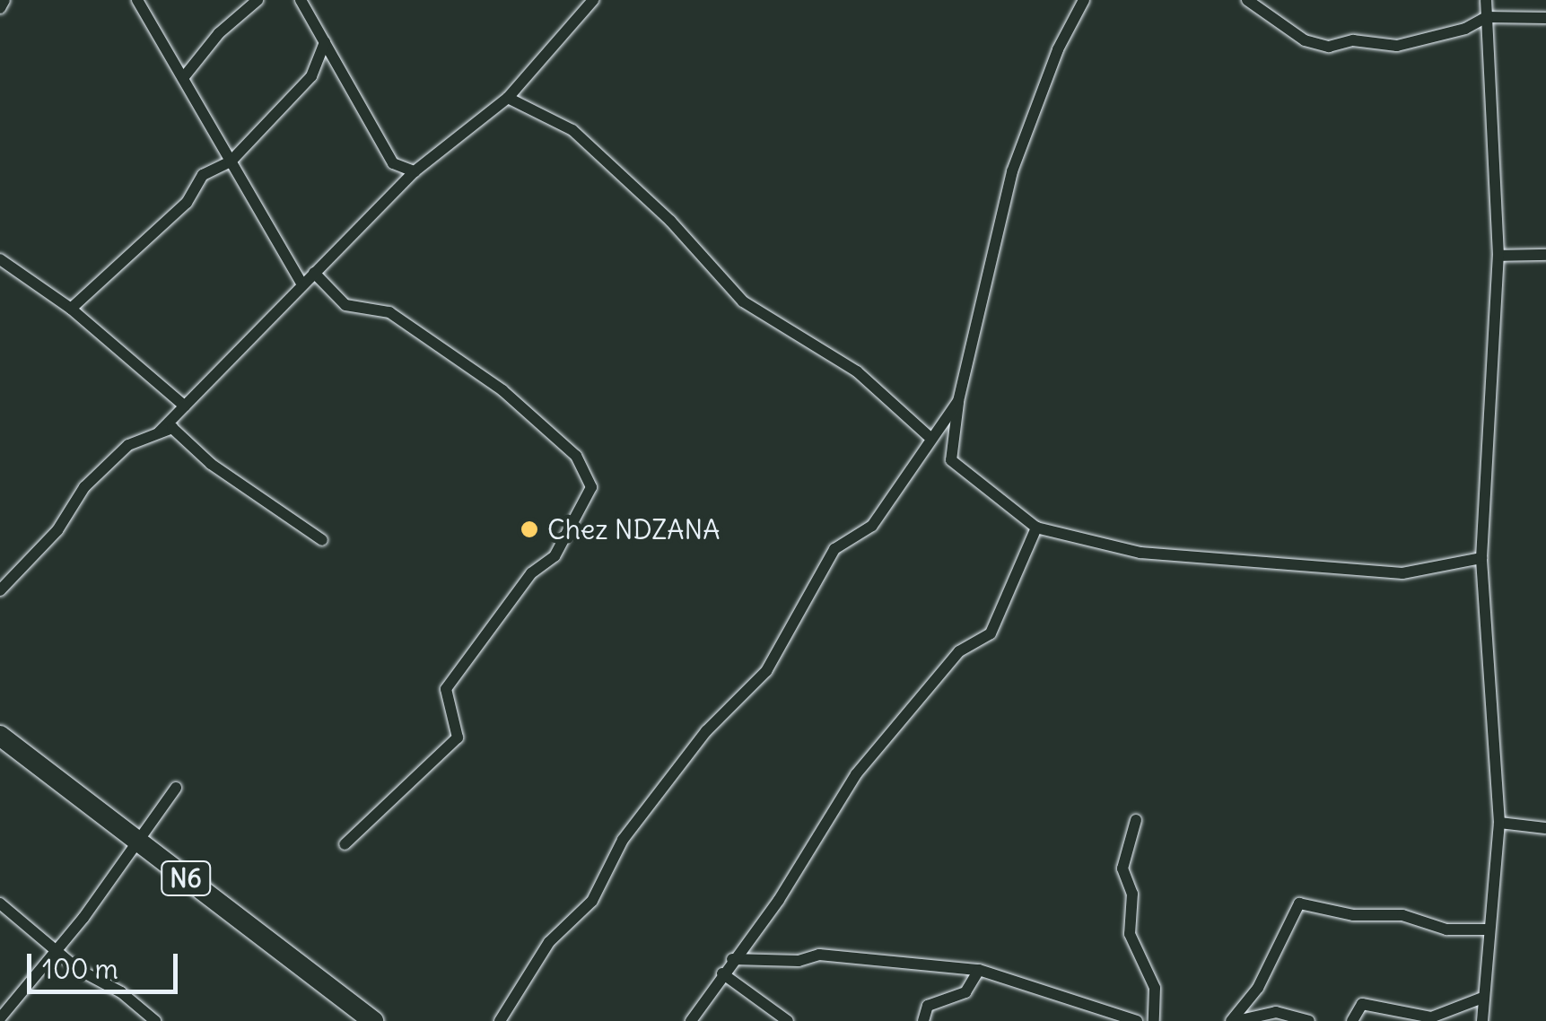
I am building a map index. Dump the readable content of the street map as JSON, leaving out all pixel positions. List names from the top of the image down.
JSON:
{
  "streets": {
    "highway": ["N6"]
  },
  "places": ["Chez NDZANA"],
  "scale_bar": "100 m"
}
